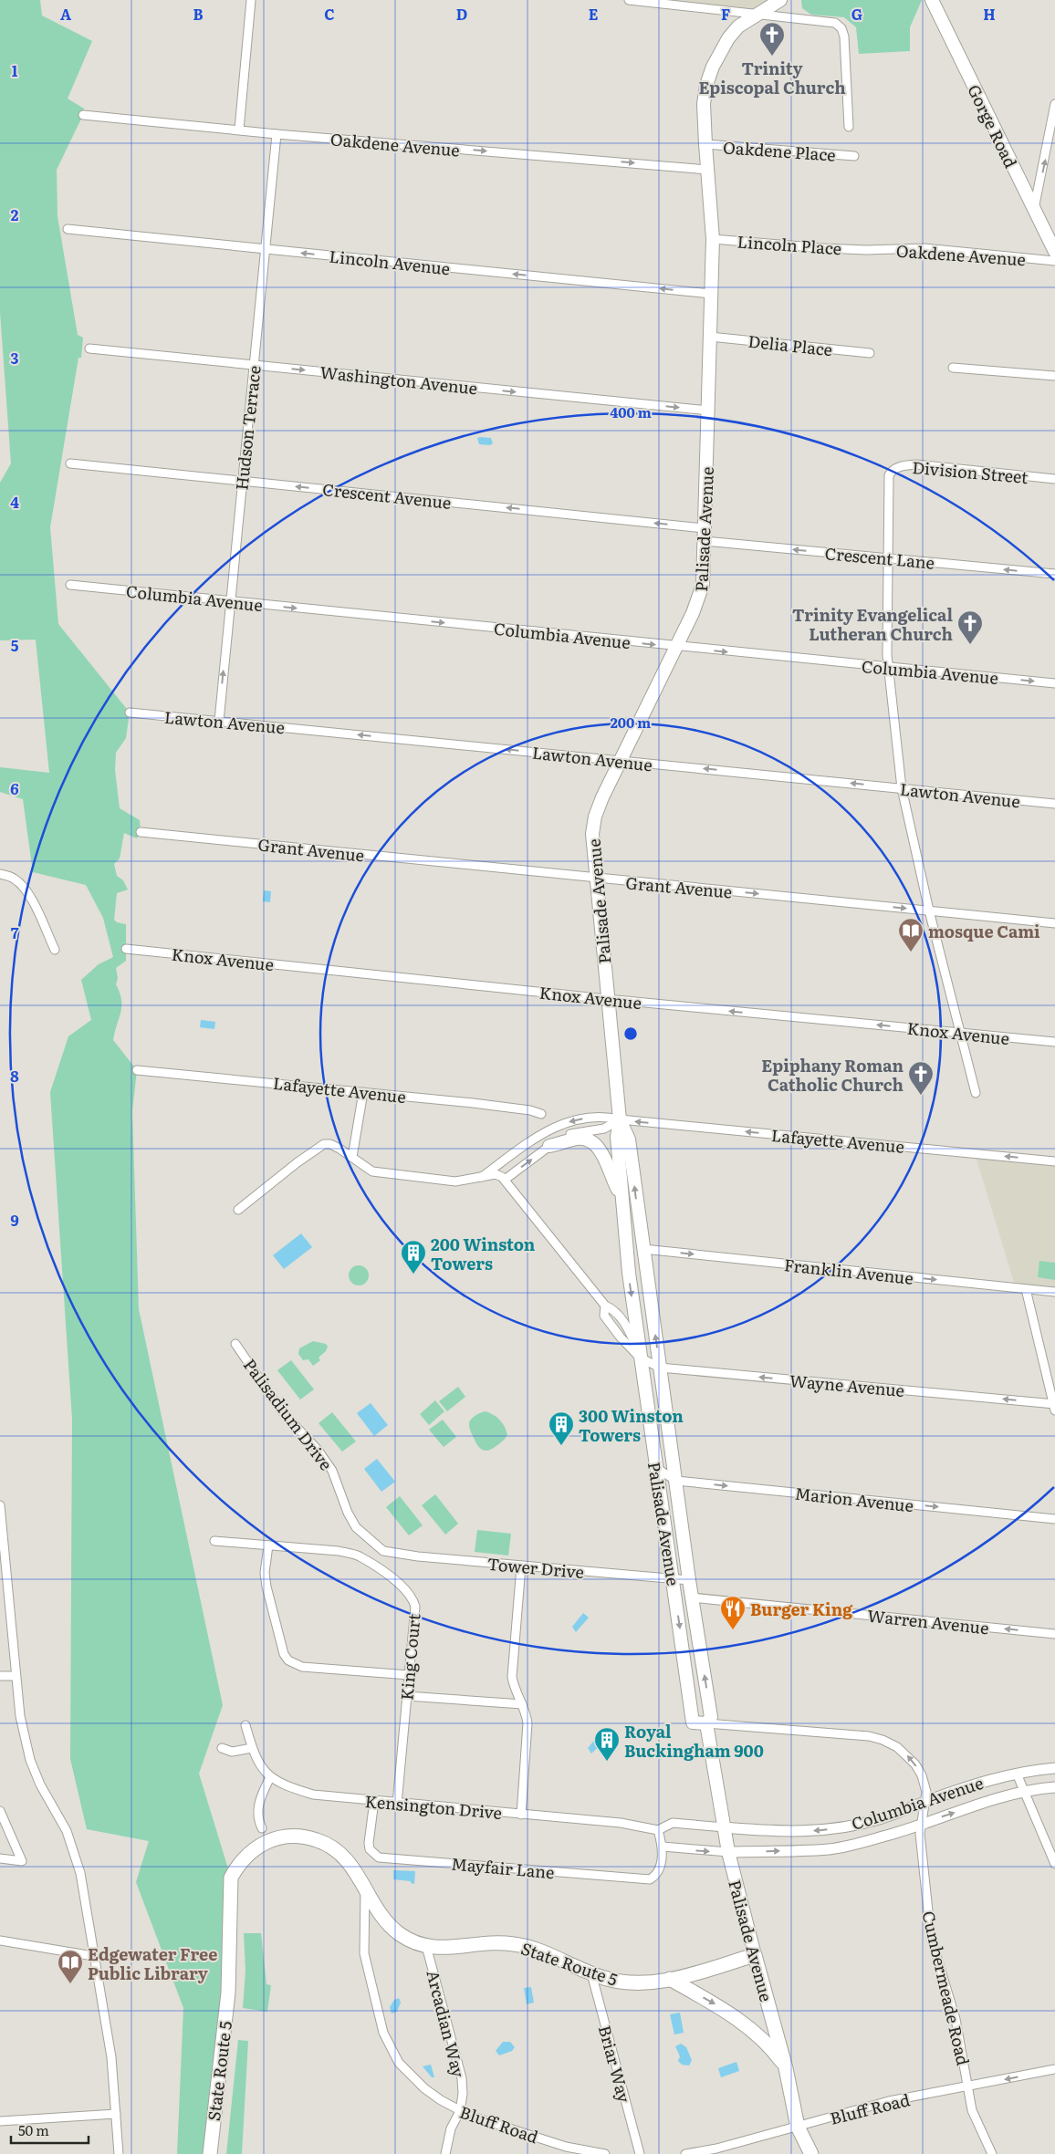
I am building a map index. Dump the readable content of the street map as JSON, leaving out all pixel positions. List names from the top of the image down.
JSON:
{
  "streets": {
    "main road": ["Gorge Road", "Palisade Avenue", "State Route 5"],
    "street": [
      "Oakdene Avenue",
      "Oakdene Place",
      "Lincoln Place",
      "Lincoln Avenue",
      "Delia Place",
      "Washington Avenue",
      "Hudson Terrace",
      "Division Street",
      "Crescent Avenue",
      "Crescent Lane",
      "Columbia Avenue",
      "Lawton Avenue",
      "Grant Avenue",
      "Knox Avenue",
      "Lafayette Avenue",
      "Franklin Avenue",
      "Wayne Avenue",
      "Palisadium Drive",
      "Marion Avenue",
      "Tower Drive",
      "Warren Avenue",
      "King Court",
      "Kensington Drive",
      "Mayfair Lane",
      "Cumbermeade Road",
      "Arcadian Way",
      "Briar Way",
      "Bluff Road"
    ]
  },
  "crossings": [
    ["Oakdene Avenue", "Lincoln Place"],
    ["Oakdene Avenue", "Hudson Terrace"],
    ["Oakdene Avenue", "Palisade Avenue"],
    ["Oakdene Place", "Palisade Avenue"],
    ["Lincoln Place", "Palisade Avenue"],
    ["Lincoln Avenue", "Hudson Terrace"],
    ["Lincoln Avenue", "Palisade Avenue"],
    ["Delia Place", "Palisade Avenue"],
    ["Washington Avenue", "Hudson Terrace"],
    ["Washington Avenue", "Palisade Avenue"],
    ["Hudson Terrace", "Crescent Avenue"],
    ["Hudson Terrace", "Columbia Avenue"],
    ["Hudson Terrace", "Lawton Avenue"],
    ["Division Street", "Crescent Lane"],
    ["Crescent Avenue", "Palisade Avenue"],
    ["Palisade Avenue", "Crescent Lane"],
    ["Palisade Avenue", "Columbia Avenue"],
    ["Palisade Avenue", "Lawton Avenue"],
    ["Palisade Avenue", "Grant Avenue"],
    ["Palisade Avenue", "Knox Avenue"],
    ["Palisade Avenue", "Lafayette Avenue"],
    ["Palisade Avenue", "Franklin Avenue"],
    ["Palisade Avenue", "Wayne Avenue"],
    ["Palisade Avenue", "Marion Avenue"],
    ["Palisade Avenue", "Tower Drive"],
    ["Palisade Avenue", "Warren Avenue"],
    ["Palisade Avenue", "Kensington Drive"],
    ["Palisade Avenue", "State Route 5"],
    ["Palisade Avenue", "Cumbermeade Road"],
    ["Palisade Avenue", "Bluff Road"],
    ["Columbia Avenue", "Kensington Drive"],
    ["Columbia Avenue", "Cumbermeade Road"],
    ["Palisadium Drive", "Tower Drive"],
    ["King Court", "Kensington Drive"],
    ["Kensington Drive", "Mayfair Lane"],
    ["State Route 5", "Arcadian Way"],
    ["State Route 5", "Briar Way"],
    ["State Route 5", "Bluff Road"],
    ["Cumbermeade Road", "Bluff Road"],
    ["Arcadian Way", "Bluff Road"]
  ],
  "one_way": [
    "Oakdene Avenue",
    "Lincoln Avenue",
    "Washington Avenue",
    "Crescent Avenue",
    "Crescent Lane",
    "Lawton Avenue",
    "Grant Avenue",
    "Knox Avenue",
    "Franklin Avenue",
    "Wayne Avenue",
    "Marion Avenue",
    "Warren Avenue",
    "Cumbermeade Road"
  ],
  "places": {
    "church": ["Trinity Episcopal Church", "Trinity Evangelical Lutheran Church", "Epiphany Roman Catholic Church"],
    "library": ["mosque Cami", "Edgewater Free Public Library"],
    "building": ["200 Winston Towers", "300 Winston Towers", "Royal Buckingham 900"],
    "restaurant": ["Burger King"]
  },
  "scale_bar": "50 m",
  "grid": {
    "columns": [
      "A",
      "B",
      "C",
      "D",
      "E",
      "F",
      "G",
      "H"
    ],
    "rows": [
      "1",
      "2",
      "3",
      "4",
      "5",
      "6",
      "7",
      "8",
      "9"
    ]
  },
  "rings": ["400 m", "200 m"]
}
